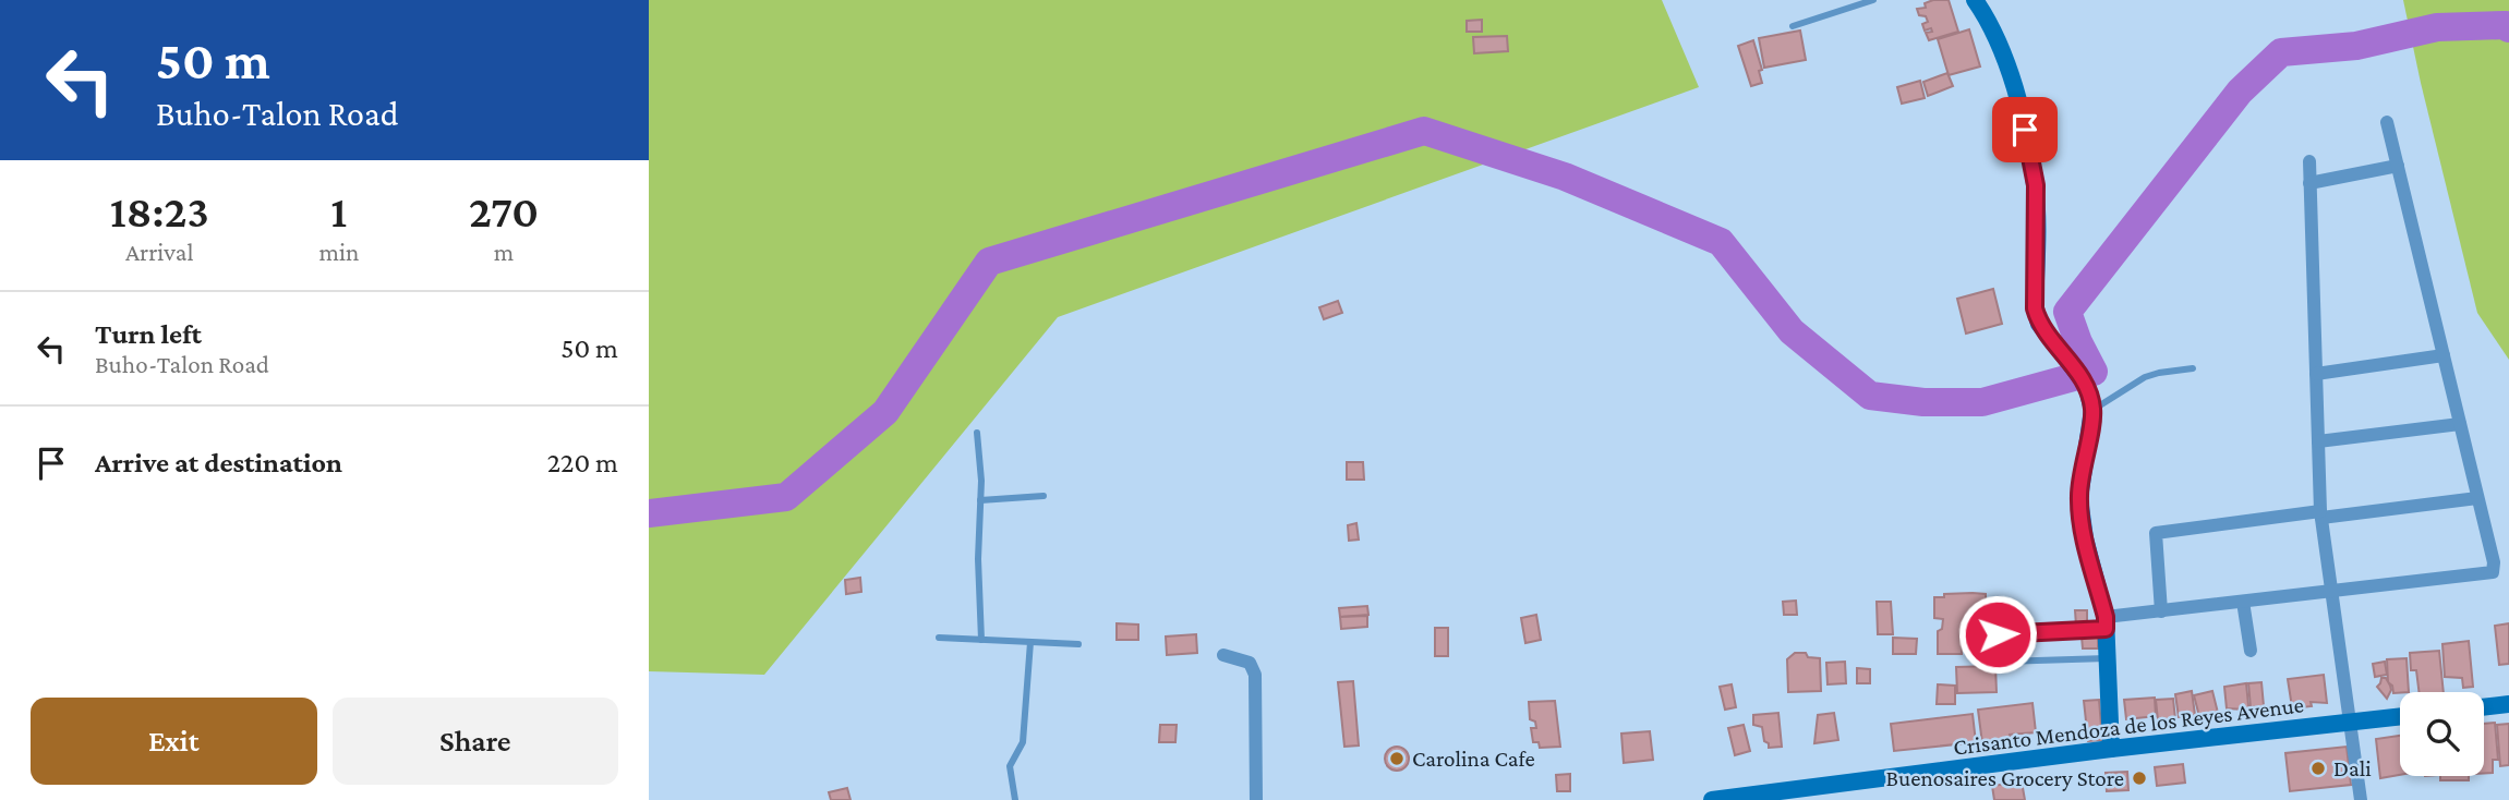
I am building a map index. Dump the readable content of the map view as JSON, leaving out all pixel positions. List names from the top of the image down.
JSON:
{
  "streets": {
    "street": ["Crisanto Mendoza de los Reyes Avenue"]
  },
  "places": ["Carolina Cafe", "Dali", "Buenosaires Grocery Store"],
  "page": {
    "turn": ["50 m", "Buho-Talon Road"],
    "eta": [
      "18:23",
      "Arrival",
      "1",
      "min",
      "270",
      "m"
    ],
    "list": [
      {
        "name": "Turn left",
        "note": "Buho-Talon Road",
        "value": "50 m"
      },
      {
        "name": "Arrive at destination",
        "value": "220 m"
      }
    ],
    "buttons": ["Exit", "Share"]
  }
}
